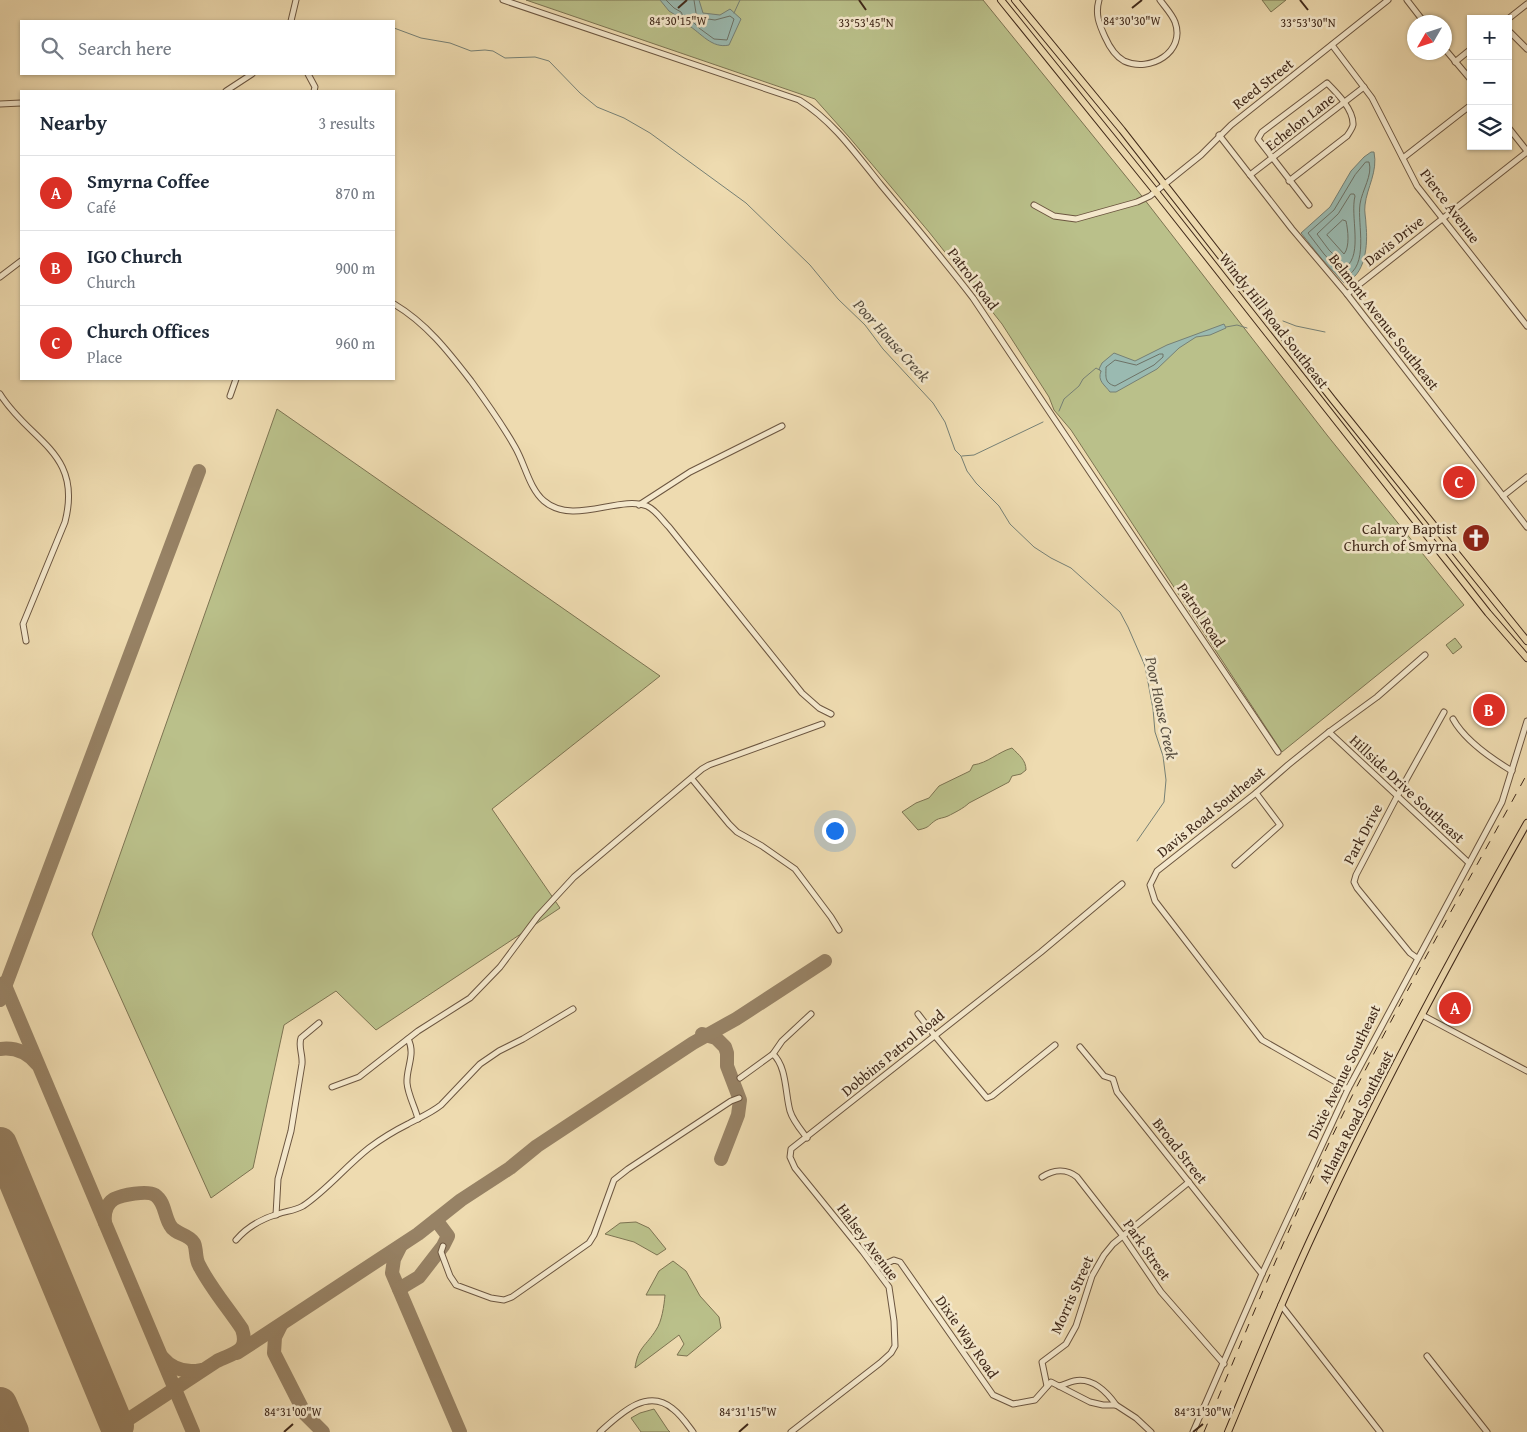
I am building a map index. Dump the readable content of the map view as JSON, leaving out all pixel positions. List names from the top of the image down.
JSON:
{
  "streets": {
    "main road": ["Windy Hill Road Southeast", "Atlanta Road Southeast"],
    "street": [
      "Reed Street",
      "Echelon Lane",
      "Pierce Avenue",
      "Davis Drive",
      "Patrol Road",
      "Belmont Avenue Southeast",
      "Hillside Drive Southeast",
      "Davis Road Southeast",
      "Park Drive",
      "Dobbins Patrol Road",
      "Dixie Avenue Southeast",
      "Broad Street",
      "Halsey Avenue",
      "Park Street",
      "Morris Street",
      "Dixie Way Road"
    ]
  },
  "crossings": [
    ["Reed Street", "Pierce Avenue"],
    ["Reed Street", "Windy Hill Road Southeast"],
    ["Reed Street", "Belmont Avenue Southeast"],
    ["Echelon Lane", "Pierce Avenue"],
    ["Echelon Lane", "Belmont Avenue Southeast"],
    ["Pierce Avenue", "Davis Drive"],
    ["Davis Drive", "Belmont Avenue Southeast"],
    ["Hillside Drive Southeast", "Davis Road Southeast"],
    ["Hillside Drive Southeast", "Park Drive"],
    ["Hillside Drive Southeast", "Dixie Avenue Southeast"],
    ["Davis Road Southeast", "Dixie Avenue Southeast"],
    ["Park Drive", "Dixie Avenue Southeast"],
    ["Dobbins Patrol Road", "Halsey Avenue"],
    ["Dixie Avenue Southeast", "Broad Street"],
    ["Dixie Avenue Southeast", "Park Street"],
    ["Broad Street", "Morris Street"],
    ["Halsey Avenue", "Dixie Way Road"],
    ["Park Street", "Morris Street"],
    ["Morris Street", "Dixie Way Road"]
  ],
  "water": ["Poor House Creek"],
  "places": {
    "church": ["Calvary Baptist Church of Smyrna"]
  },
  "north": "bottom left",
  "page": {
    "map_buttons": ["+", "−"],
    "search": "Search here",
    "heading": ["Nearby", "3 results"],
    "list": [
      {
        "mark": "A",
        "name": "Smyrna Coffee",
        "note": "Café",
        "value": "870 m"
      },
      {
        "mark": "B",
        "name": "IGO Church",
        "note": "Church",
        "value": "900 m"
      },
      {
        "mark": "C",
        "name": "Church Offices",
        "note": "Place",
        "value": "960 m"
      }
    ],
    "pins": ["C", "B", "A"]
  },
  "coordinates": [
    "84°30'15\"W",
    "84°30'30\"W",
    "33°53'45\"N",
    "33°53'30\"N",
    "84°31'00\"W",
    "84°31'15\"W",
    "84°31'30\"W"
  ]
}
